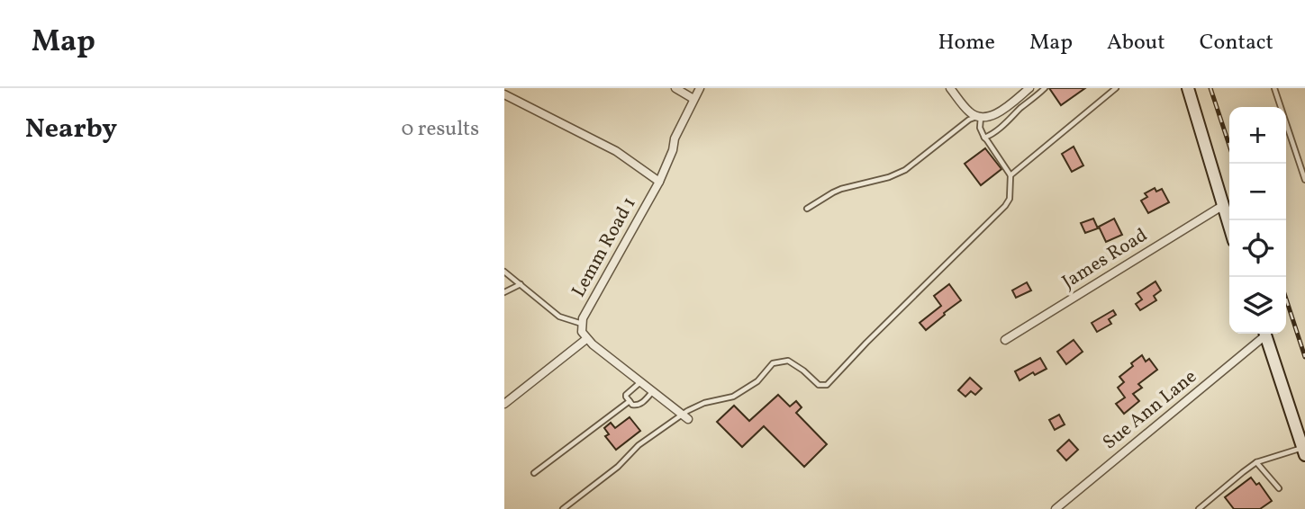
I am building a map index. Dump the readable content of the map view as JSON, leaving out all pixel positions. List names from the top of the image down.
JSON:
{
  "streets": {
    "street": ["Lemm Road 1", "James Road", "Sue Ann Lane"]
  },
  "page": {
    "header": "Map",
    "nav": [
      "Home",
      "Map",
      "About",
      "Contact"
    ],
    "heading": ["Nearby", "0 results"],
    "map_buttons": ["+", "−"]
  }
}
